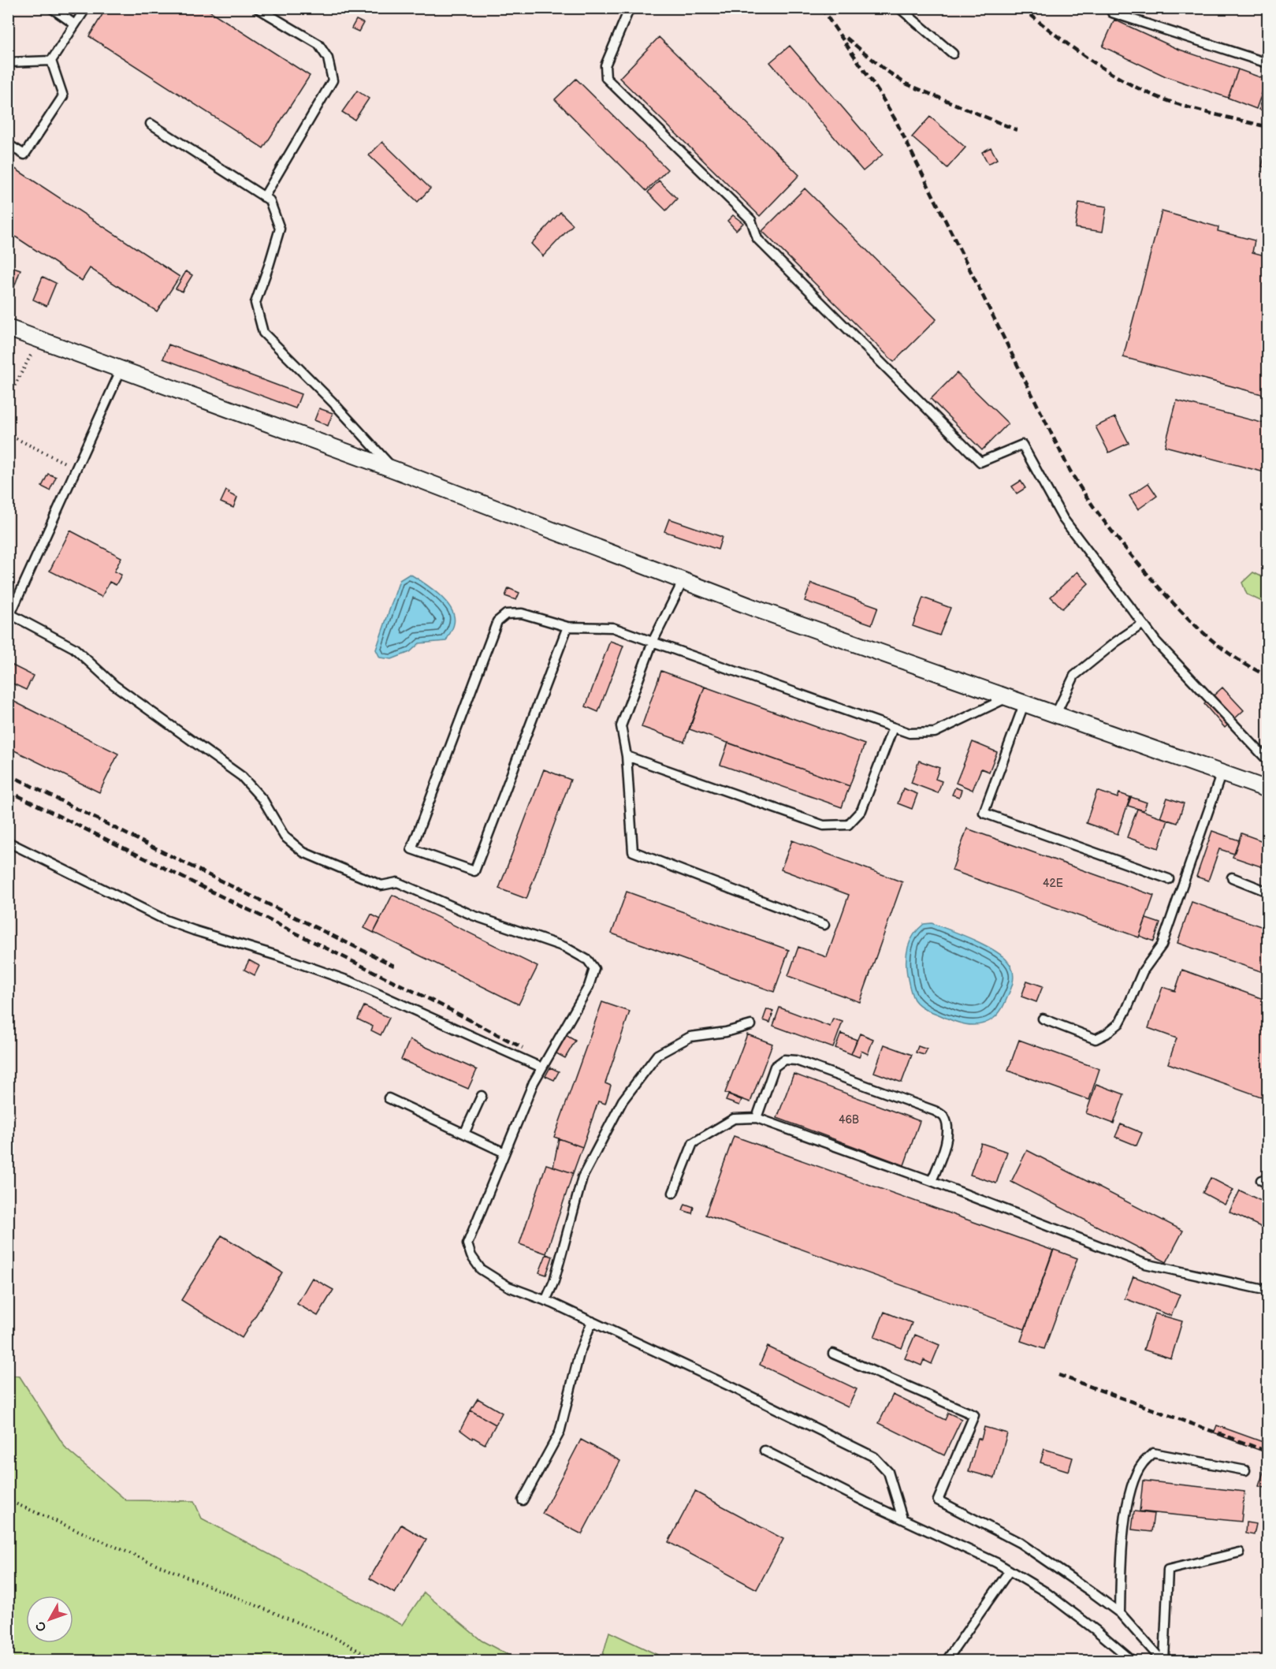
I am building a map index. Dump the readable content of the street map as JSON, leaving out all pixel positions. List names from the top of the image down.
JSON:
{
  "house_numbers": ["42Е", "46В"],
  "north": "bottom left"
}
